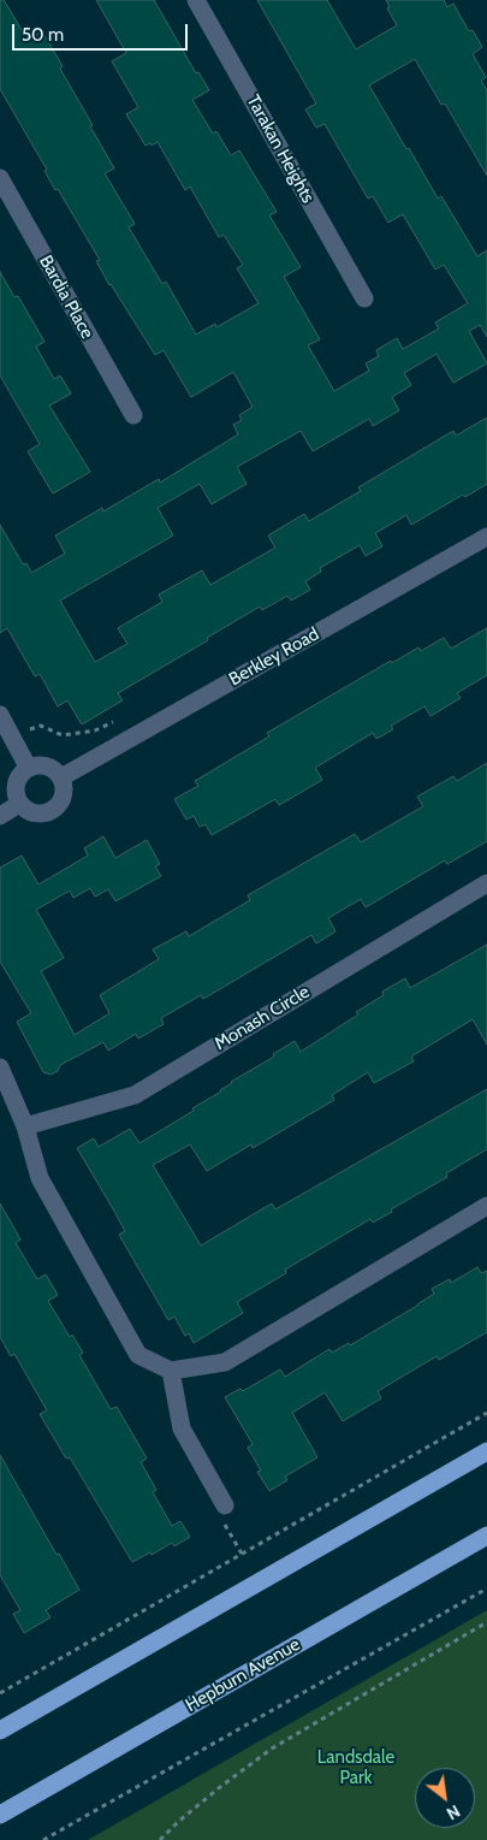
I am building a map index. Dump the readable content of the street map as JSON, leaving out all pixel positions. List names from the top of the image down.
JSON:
{
  "streets": {
    "main road": ["Hepburn Avenue"],
    "street": [
      "Tarakan Heights",
      "Bardia Place",
      "Berkley Road",
      "Monash Circle"
    ]
  },
  "parks": ["Landsdale Park"],
  "scale_bar": "50 m",
  "north": "bottom right"
}
